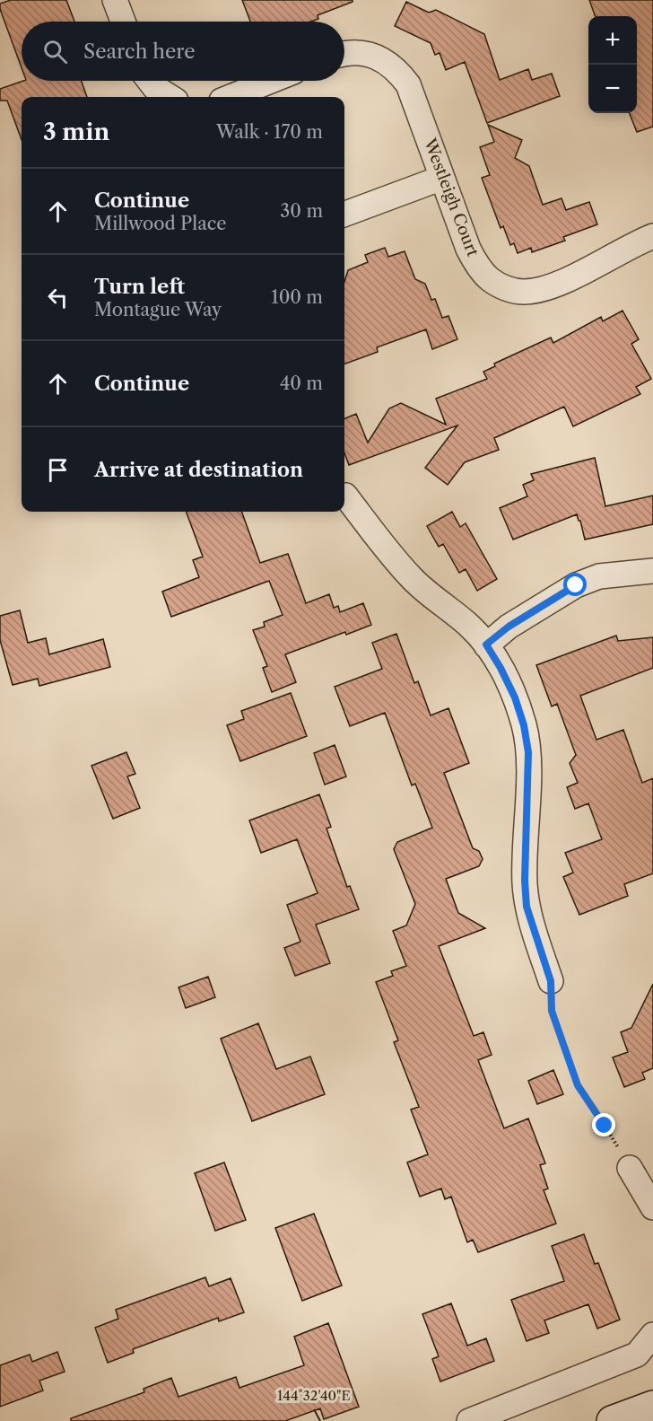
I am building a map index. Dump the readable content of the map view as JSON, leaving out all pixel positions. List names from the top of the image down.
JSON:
{
  "streets": {
    "street": ["Westleigh Court"]
  },
  "page": {
    "map_buttons": ["+", "−"],
    "search": "Search here",
    "heading": ["3 min", "Walk · 170 m"],
    "list": [
      ["Continue", "Millwood Place", "30 m"],
      ["Turn left", "Montague Way", "100 m"],
      ["Continue", "40 m"],
      "Arrive at destination"
    ]
  },
  "coordinates": ["144°32'40\"E"]
}
